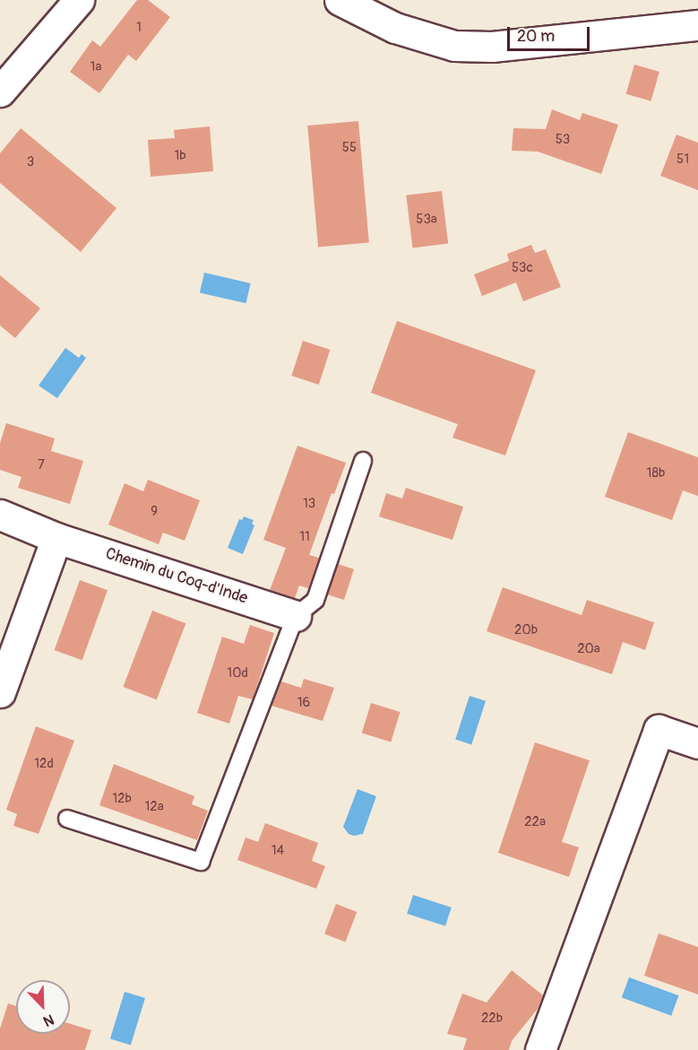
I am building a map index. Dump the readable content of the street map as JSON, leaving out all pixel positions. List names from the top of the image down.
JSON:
{
  "streets": {
    "street": ["Chemin du Coq-d'Inde"]
  },
  "house_numbers": [
    "1",
    "1a",
    "53",
    "55",
    "1b",
    "51",
    "3",
    "53a",
    "53c",
    "7",
    "18b",
    "13",
    "9",
    "11",
    "20b",
    "20a",
    "10d",
    "16",
    "12d",
    "12b",
    "12a",
    "22a",
    "14",
    "22b"
  ],
  "scale_bar": "20 m",
  "north": "bottom right"
}
